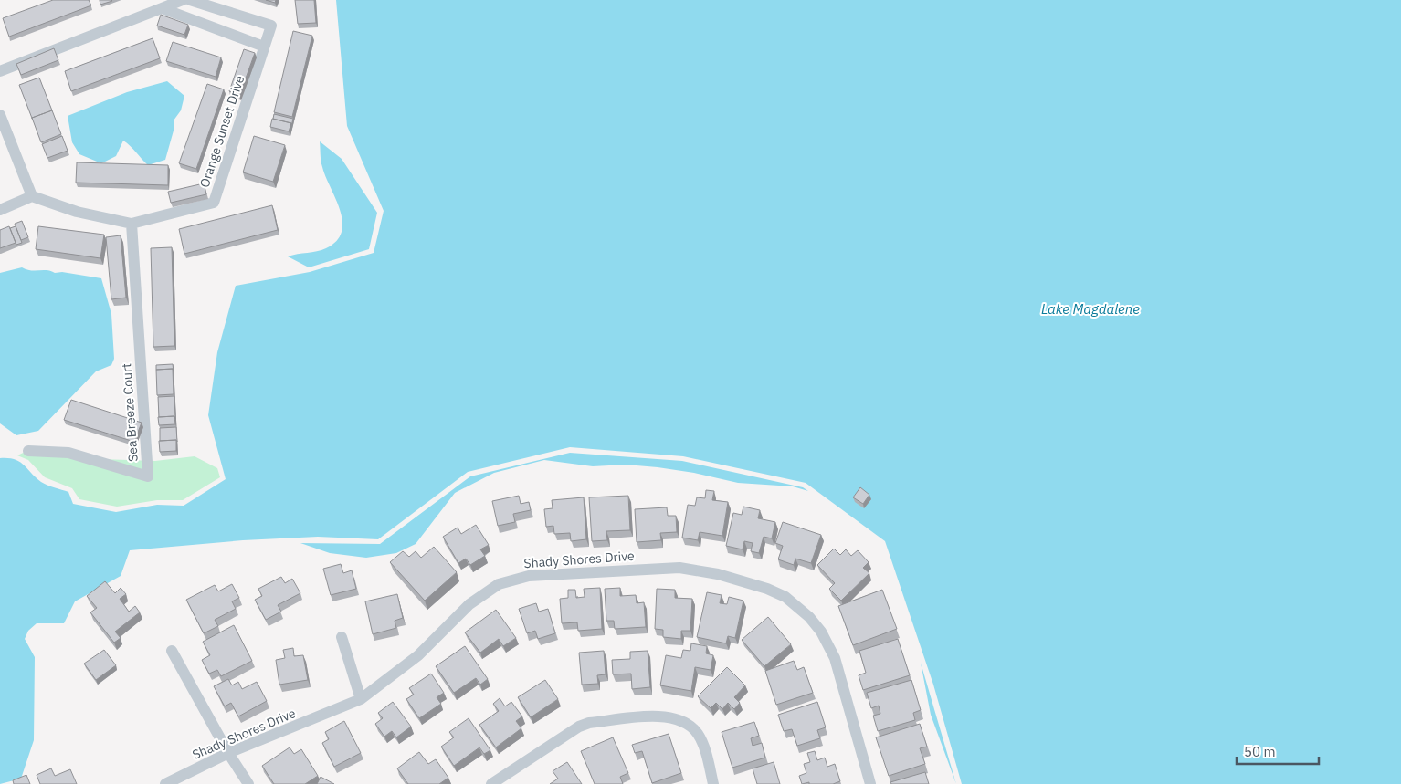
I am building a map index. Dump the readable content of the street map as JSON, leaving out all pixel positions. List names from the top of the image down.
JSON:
{
  "streets": {
    "street": ["Orange Sunset Drive", "Sea Breeze Court", "Shady Shores Drive"]
  },
  "crossings": [
    ["Orange Sunset Drive", "Sea Breeze Court"]
  ],
  "water": ["Lake Magdalene"],
  "scale_bar": "50 m"
}
